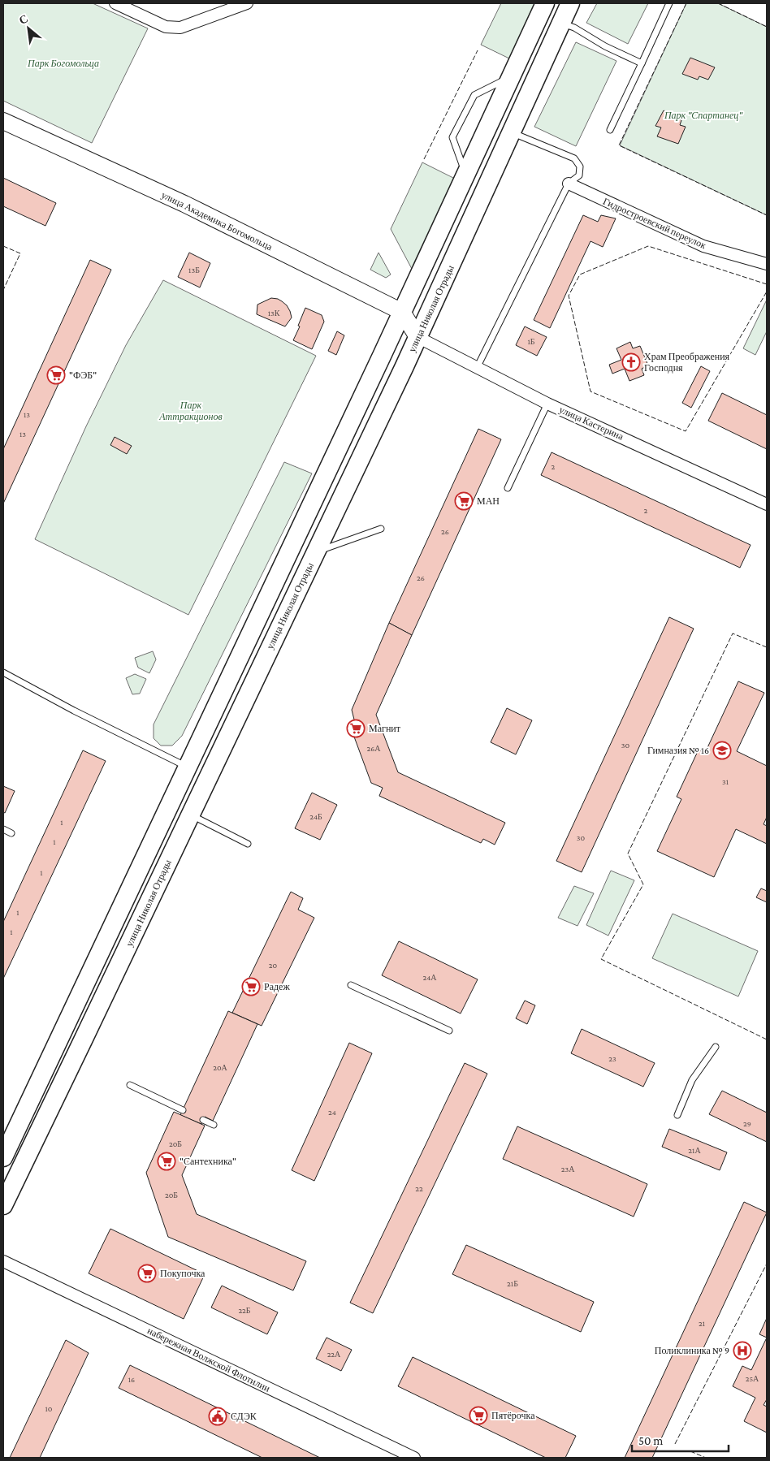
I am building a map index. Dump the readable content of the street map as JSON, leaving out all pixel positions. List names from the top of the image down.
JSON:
{
  "streets": {
    "main road": ["улица Николая Отрады"],
    "street": [
      "улица Академика Богомольца",
      "Гидростроевский переулок",
      "улица Кастерина",
      "набережная Волжской Флотилии"
    ]
  },
  "crossings": [
    ["улица Николая Отрады", "улица Кастерина"]
  ],
  "parks": ["Парк Богомольца", "Парк \"Спартанец\"", "Парк Аттракционов"],
  "places": {
    "church": ["Храм Преображения Господня"],
    "supermarket": [
      "\"ФЭБ\"",
      "МАН",
      "Магнит",
      "Радеж",
      "\"Сантехника\"",
      "Покупочка",
      "Пятёрочка"
    ],
    "school or university": ["Гимназия № 16"],
    "hospital": ["Поликлиника № 9"],
    "public building": ["СДЭК"]
  },
  "house_numbers": [
    "13Б",
    "13К",
    "1Б",
    "13",
    "13",
    "2",
    "2",
    "26",
    "26",
    "30",
    "26А",
    "31",
    "24Б",
    "1",
    "30",
    "1",
    "1",
    "1",
    "1",
    "20",
    "24А",
    "23",
    "20А",
    "24",
    "29",
    "20Б",
    "21А",
    "23А",
    "22",
    "20Б",
    "21Б",
    "22Б",
    "21",
    "22А",
    "25А",
    "16",
    "10"
  ],
  "scale_bar": "50 m",
  "north": "top left"
}
